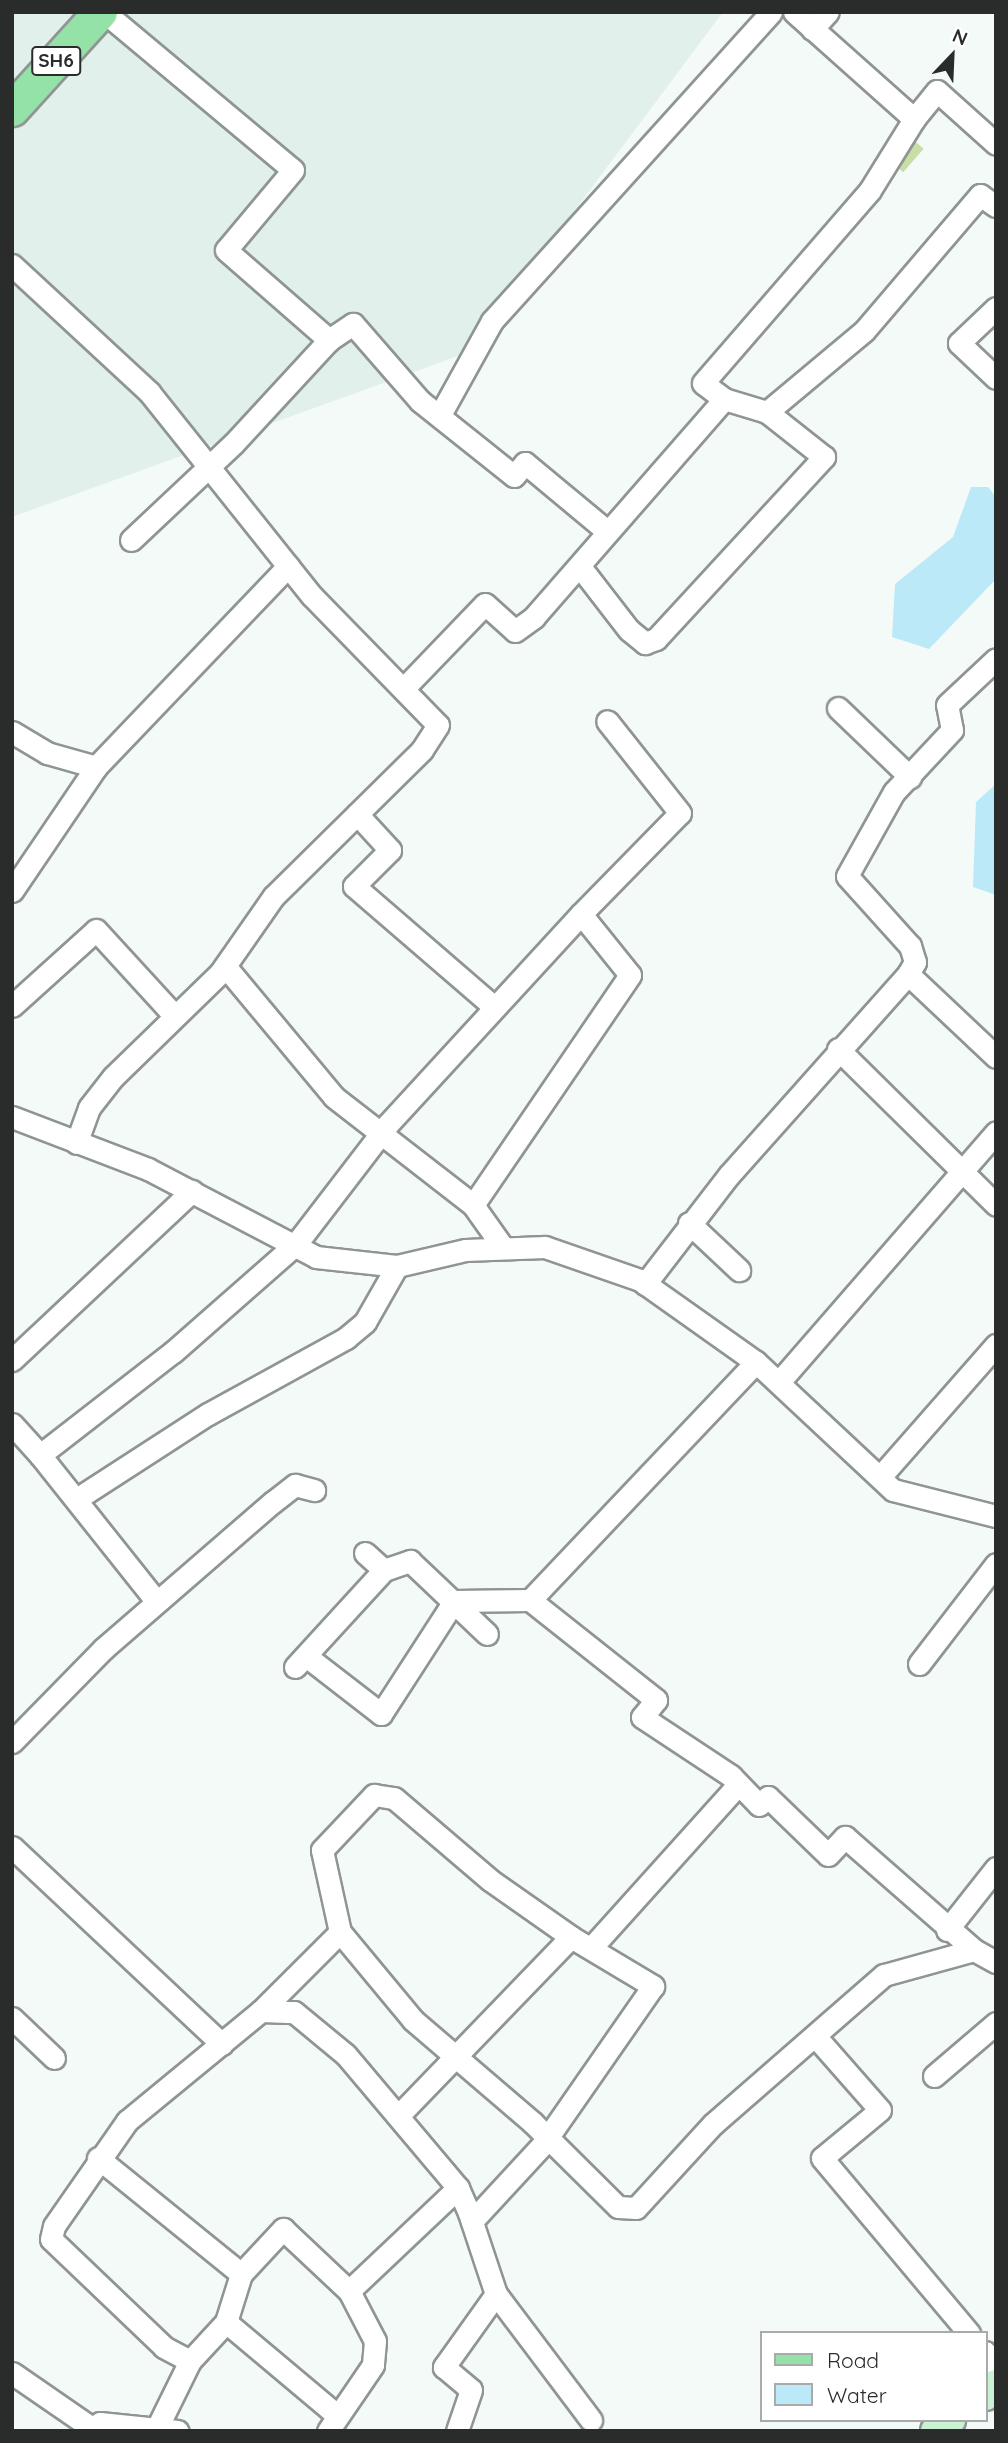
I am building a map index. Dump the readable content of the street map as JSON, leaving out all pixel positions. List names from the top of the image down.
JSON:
{
  "streets": {
    "main road": ["SH6"]
  },
  "legend": ["Road", "Water"],
  "north": "top right"
}
